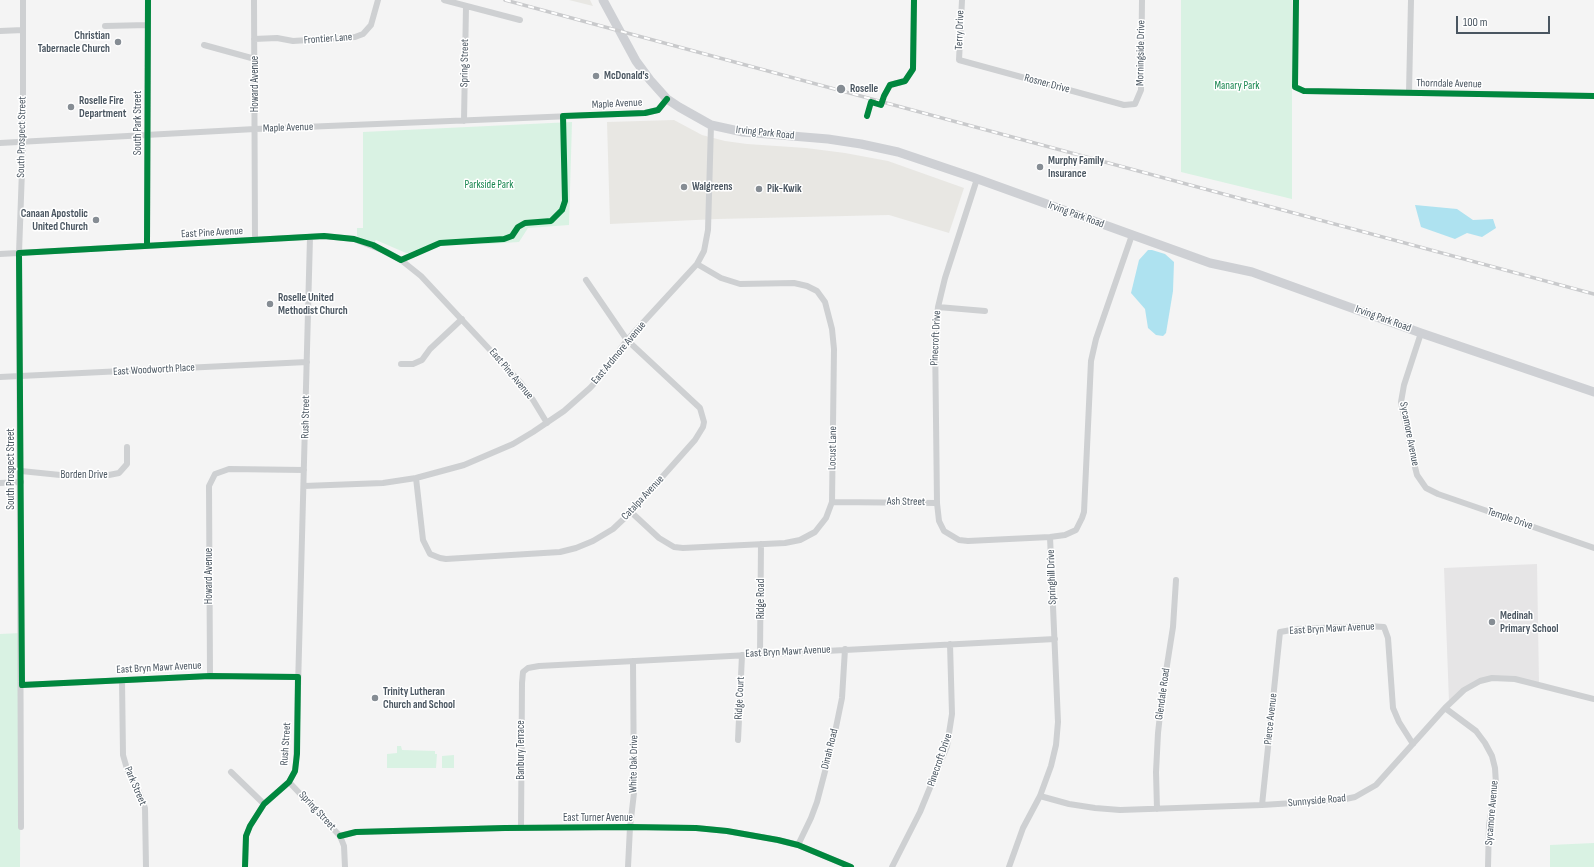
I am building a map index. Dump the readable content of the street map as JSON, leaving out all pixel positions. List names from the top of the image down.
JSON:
{
  "streets": {
    "main road": ["Irving Park Road"],
    "street": [
      "Terry Drive",
      "Frontier Lane",
      "Morningside Drive",
      "Spring Street",
      "Howard Avenue",
      "Rosner Drive",
      "Thorndale Avenue",
      "Maple Avenue",
      "South Park Street",
      "South Prospect Street",
      "East Pine Avenue",
      "Pinecroft Drive",
      "East Ardmore Avenue",
      "East Woodworth Place",
      "Rush Street",
      "Sycamore Avenue",
      "Locust Lane",
      "Borden Drive",
      "Catalpa Avenue",
      "Ash Street",
      "Temple Drive",
      "Springhill Drive",
      "Ridge Road",
      "East Bryn Mawr Avenue",
      "Glendale Road",
      "Ridge Court",
      "Pierce Avenue",
      "Dinah Road",
      "Banbury Terrace",
      "White Oak Drive",
      "Park Street",
      "Sunnyside Road",
      "East Turner Avenue"
    ]
  },
  "crossings": [
    ["Terry Drive", "Rosner Drive"],
    ["Frontier Lane", "Howard Avenue"],
    ["Morningside Drive", "Rosner Drive"],
    ["Spring Street", "Maple Avenue"],
    ["Spring Street", "Rush Street"],
    ["Spring Street", "East Turner Avenue"],
    ["Howard Avenue", "Maple Avenue"],
    ["Howard Avenue", "East Pine Avenue"],
    ["Howard Avenue", "Rush Street"],
    ["Howard Avenue", "East Bryn Mawr Avenue"],
    ["Maple Avenue", "South Park Street"],
    ["Maple Avenue", "Irving Park Road"],
    ["Maple Avenue", "South Prospect Street"],
    ["South Park Street", "East Pine Avenue"],
    ["Irving Park Road", "Pinecroft Drive"],
    ["Irving Park Road", "East Ardmore Avenue"],
    ["Irving Park Road", "Sycamore Avenue"],
    ["Irving Park Road", "Springhill Drive"],
    ["South Prospect Street", "East Pine Avenue"],
    ["South Prospect Street", "East Woodworth Place"],
    ["South Prospect Street", "Borden Drive"],
    ["South Prospect Street", "East Bryn Mawr Avenue"],
    ["East Pine Avenue", "East Ardmore Avenue"],
    ["East Pine Avenue", "Rush Street"],
    ["Pinecroft Drive", "Ash Street"],
    ["Pinecroft Drive", "East Bryn Mawr Avenue"],
    ["East Ardmore Avenue", "Rush Street"],
    ["East Ardmore Avenue", "Locust Lane"],
    ["East Ardmore Avenue", "Catalpa Avenue"],
    ["East Woodworth Place", "Rush Street"],
    ["Rush Street", "East Bryn Mawr Avenue"],
    ["Sycamore Avenue", "Temple Drive"],
    ["Sycamore Avenue", "Sunnyside Road"],
    ["Locust Lane", "Catalpa Avenue"],
    ["Locust Lane", "Ash Street"],
    ["Locust Lane", "Ridge Road"],
    ["Ash Street", "Springhill Drive"],
    ["Springhill Drive", "East Bryn Mawr Avenue"],
    ["Springhill Drive", "Sunnyside Road"],
    ["Ridge Road", "East Bryn Mawr Avenue"],
    ["East Bryn Mawr Avenue", "Ridge Court"],
    ["East Bryn Mawr Avenue", "Pierce Avenue"],
    ["East Bryn Mawr Avenue", "Dinah Road"],
    ["East Bryn Mawr Avenue", "Banbury Terrace"],
    ["East Bryn Mawr Avenue", "White Oak Drive"],
    ["East Bryn Mawr Avenue", "Park Street"],
    ["East Bryn Mawr Avenue", "Sunnyside Road"],
    ["Glendale Road", "Sunnyside Road"],
    ["Pierce Avenue", "Sunnyside Road"],
    ["Dinah Road", "East Turner Avenue"],
    ["Banbury Terrace", "East Turner Avenue"],
    ["White Oak Drive", "East Turner Avenue"]
  ],
  "parks": ["Manary Park", "Parkside Park"],
  "places": [
    "Christian Tabernacle Church",
    "McDonald's",
    "Roselle",
    "Roselle Fire Department",
    "Murphy Family Insurance",
    "Walgreens",
    "Pik-Kwik",
    "Canaan Apostolic United Church",
    "Roselle United Methodist Church",
    "Medinah Primary School",
    "Trinity Lutheran Church and School"
  ],
  "scale_bar": "100 m"
}
